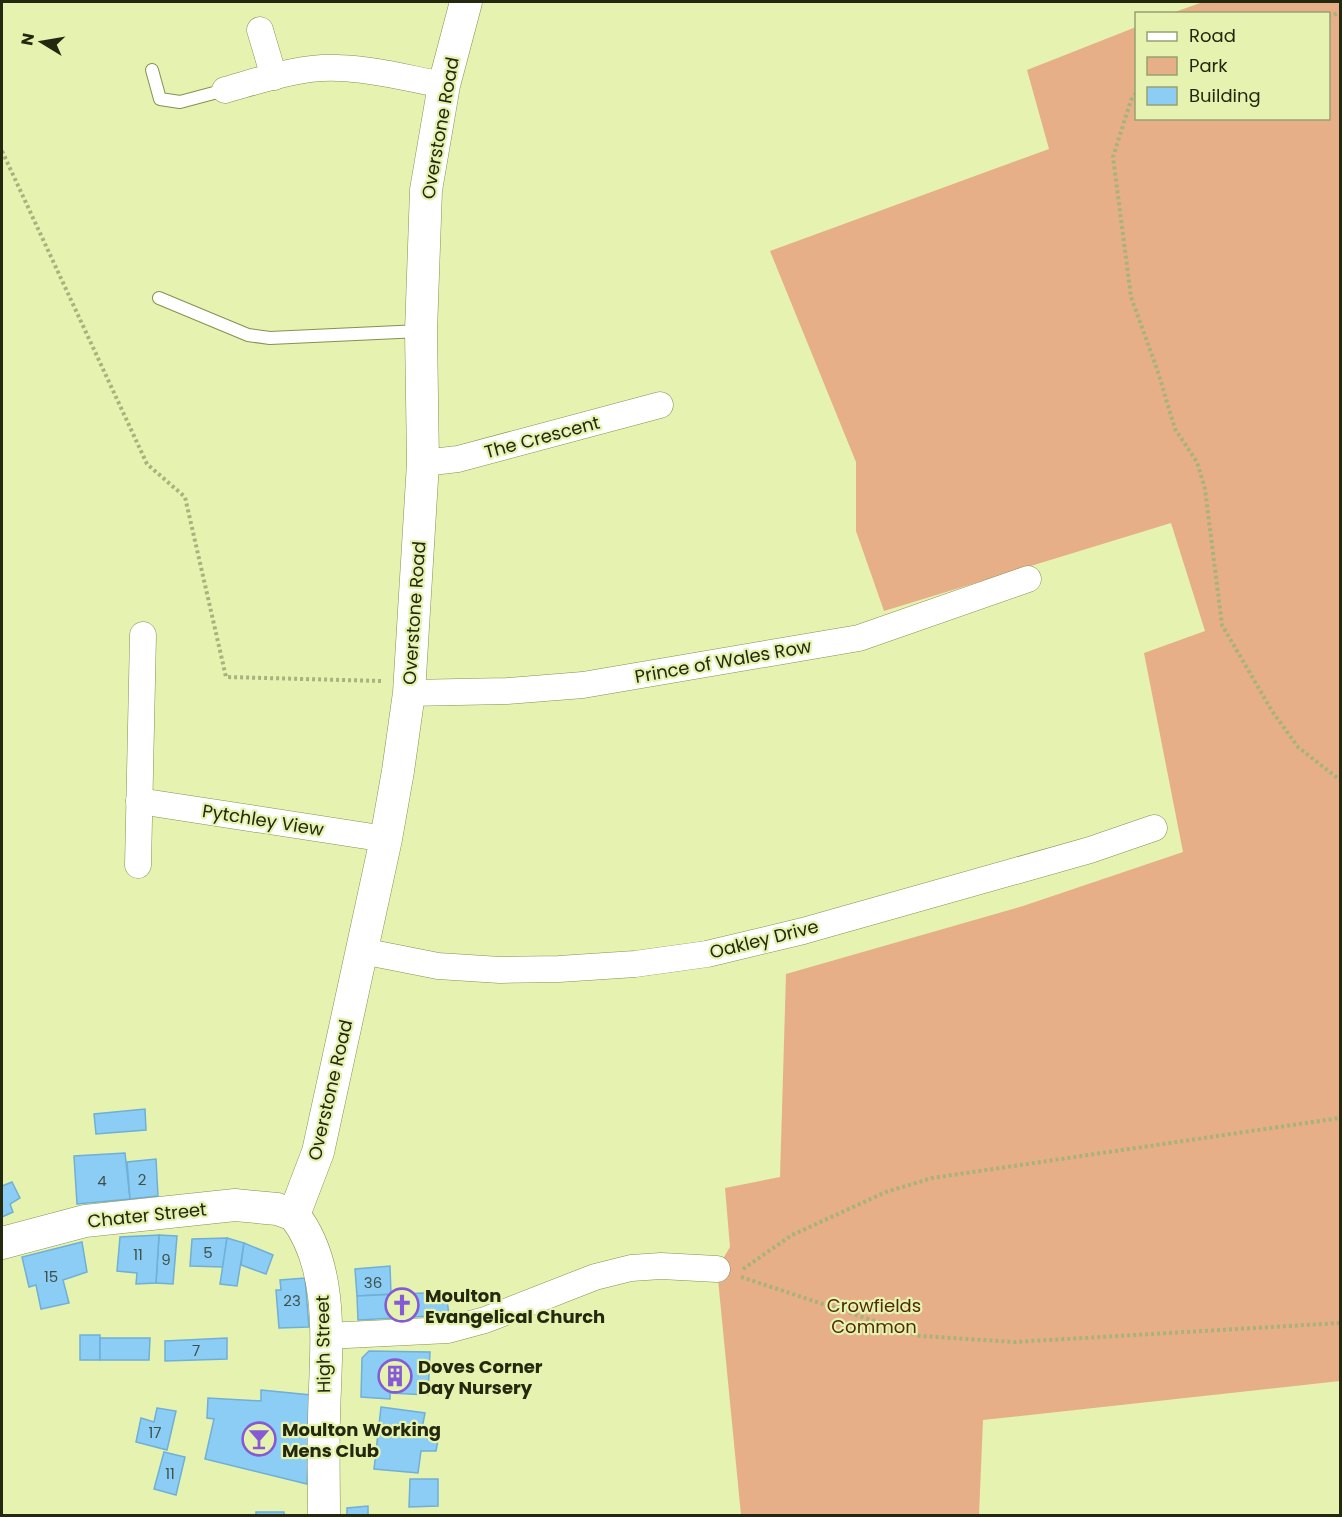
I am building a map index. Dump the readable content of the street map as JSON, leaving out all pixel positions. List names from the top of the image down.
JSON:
{
  "streets": {
    "street": [
      "Overstone Road",
      "The Crescent",
      "Prince of Wales Row",
      "Pytchley View",
      "Oakley Drive",
      "Chater Street",
      "High Street"
    ]
  },
  "crossings": [
    ["Overstone Road", "The Crescent"],
    ["Overstone Road", "Prince of Wales Row"],
    ["Overstone Road", "Pytchley View"],
    ["Overstone Road", "Oakley Drive"],
    ["Overstone Road", "Chater Street"],
    ["Overstone Road", "High Street"],
    ["Chater Street", "High Street"]
  ],
  "parks": ["Crowfields Common"],
  "places": {
    "church": ["Moulton Evangelical Church"],
    "building": ["Doves Corner Day Nursery"],
    "bar": ["Moulton Working Mens Club"]
  },
  "house_numbers": [
    "2",
    "4",
    "5",
    "11",
    "9",
    "15",
    "36",
    "23",
    "7",
    "17",
    "11"
  ],
  "legend": ["Road", "Park", "Building"],
  "north": "left"
}
